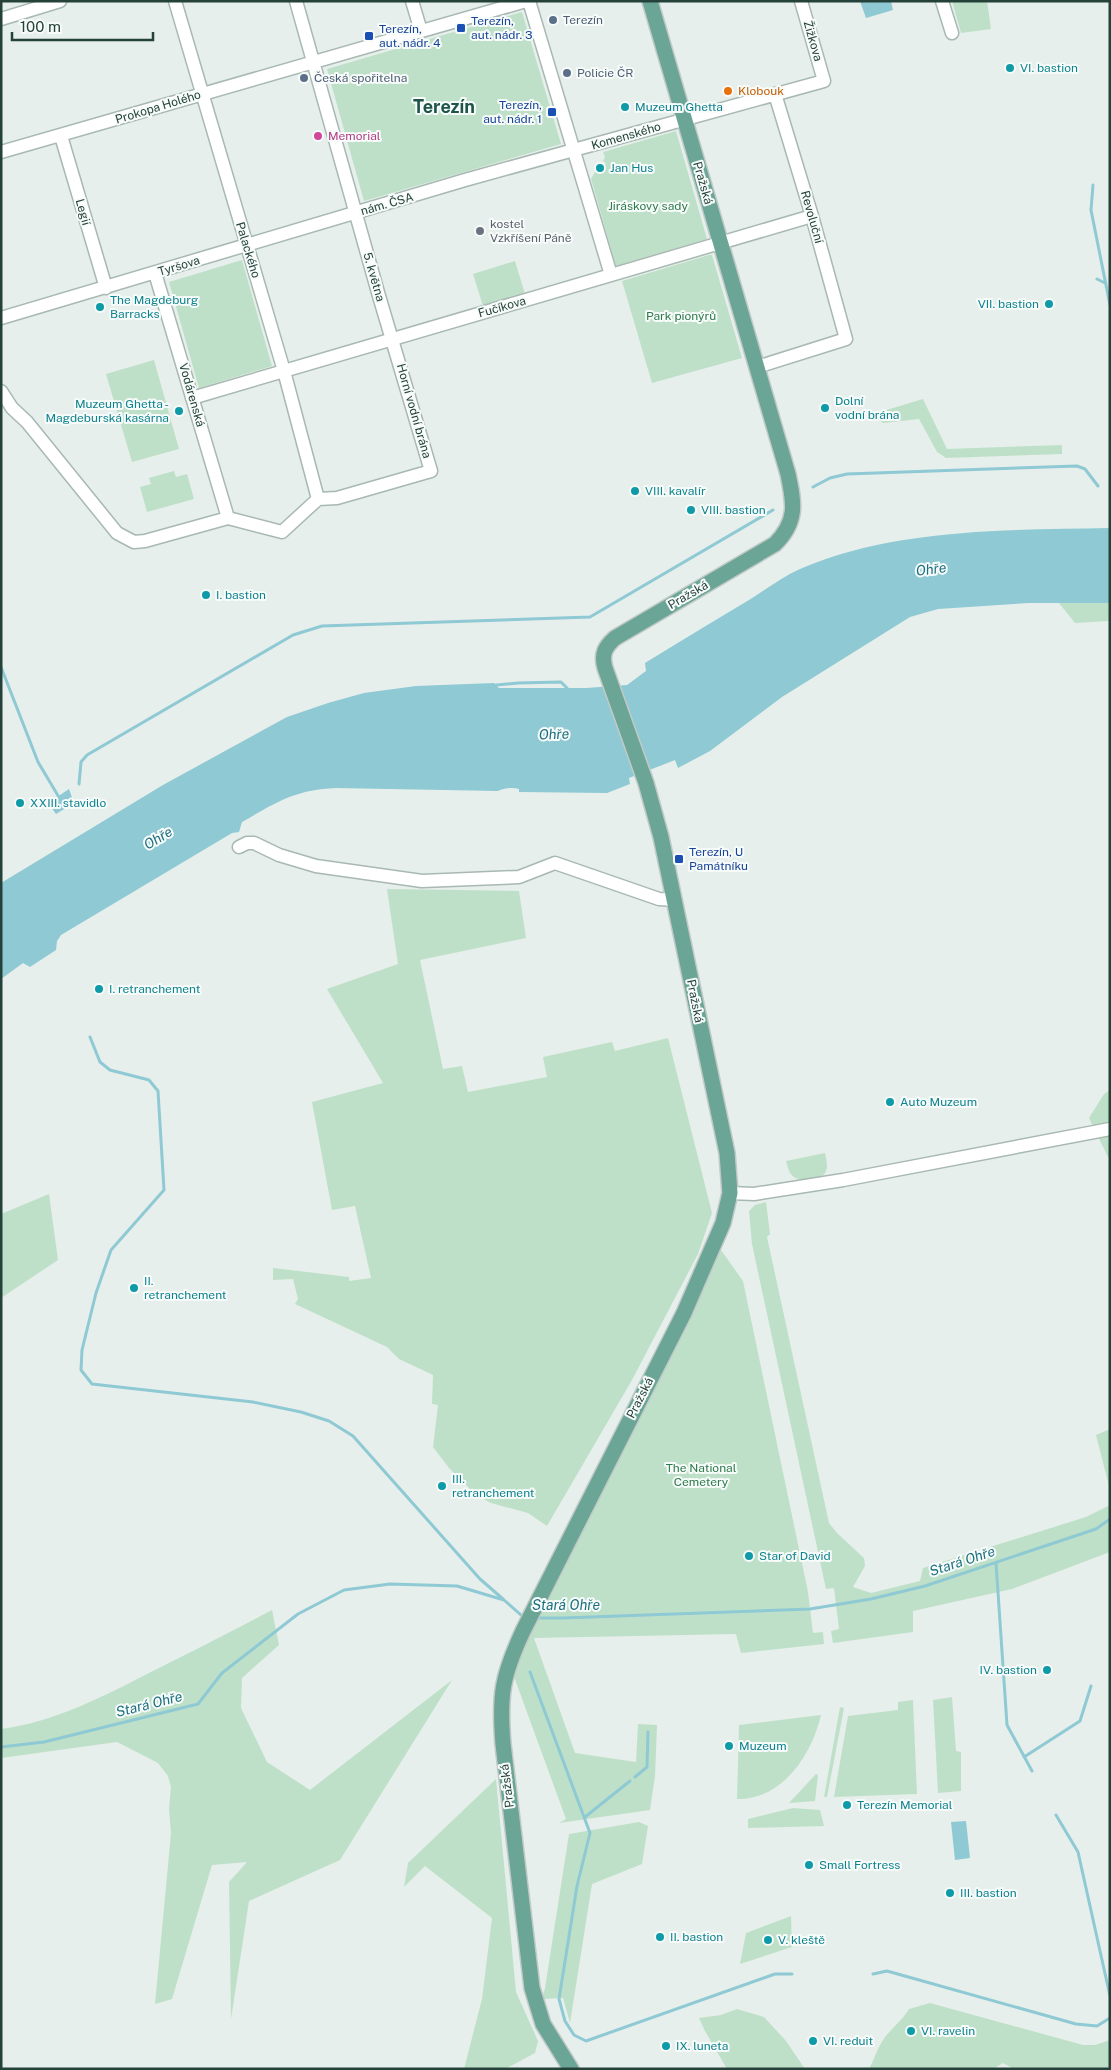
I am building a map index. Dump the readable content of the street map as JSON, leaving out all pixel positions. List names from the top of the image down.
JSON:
{
  "streets": {
    "main road": ["Pražská"],
    "street": [
      "Žižkova",
      "Prokopa Holého",
      "Komenského",
      "nám. ČSA",
      "Legií",
      "Revoluční",
      "Palackého",
      "Tyršova",
      "5. května",
      "Fučíkova",
      "Vodárenská",
      "Horní vodní brána"
    ]
  },
  "crossings": [
    ["Žižkova", "Komenského"],
    ["Prokopa Holého", "nám. ČSA"],
    ["Prokopa Holého", "Legií"],
    ["Prokopa Holého", "Palackého"],
    ["Komenského", "Pražská"],
    ["Komenského", "nám. ČSA"],
    ["Komenského", "Revoluční"],
    ["Pražská", "Revoluční"],
    ["Pražská", "Fučíkova"],
    ["nám. ČSA", "Tyršova"],
    ["nám. ČSA", "5. května"],
    ["Legií", "Tyršova"],
    ["Revoluční", "Fučíkova"],
    ["Palackého", "Tyršova"],
    ["Palackého", "Fučíkova"],
    ["Palackého", "Horní vodní brána"],
    ["Tyršova", "5. května"],
    ["Tyršova", "Vodárenská"],
    ["5. května", "Fučíkova"],
    ["5. května", "Horní vodní brána"],
    ["Fučíkova", "Vodárenská"],
    ["Fučíkova", "Horní vodní brána"]
  ],
  "districts": ["Terezín"],
  "water": ["Ohře", "Stará Ohře"],
  "parks": ["Jiráskovy sady", "Park pionýrů", "The National Cemetery"],
  "places": {
    "other": [
      "Terezín",
      "VI. bastion",
      "Policie ČR",
      "Česká spořitelna",
      "Klobouk",
      "Muzeum Ghetta",
      "Memorial",
      "Jan Hus",
      "kostel Vzkříšení Páně",
      "VII. bastion",
      "The Magdeburg Barracks",
      "Dolní vodní brána",
      "Muzeum Ghetta - Magdeburská kasárna",
      "VIII. kavalír",
      "VIII. bastion",
      "I. bastion",
      "XXIII. stavidlo",
      "I. retranchement",
      "Auto Muzeum",
      "II. retranchement",
      "III. retranchement",
      "Star of David",
      "IV. bastion",
      "Muzeum",
      "Terezín Memorial",
      "Small Fortress",
      "III. bastion",
      "II. bastion",
      "V. kleště",
      "VI. ravelin",
      "VI. reduit",
      "IX. luneta"
    ],
    "transit": [
      "Terezín, aut. nádr. 3",
      "Terezín, aut. nádr. 4",
      "Terezín, aut. nádr. 1",
      "Terezín, U Památníku"
    ]
  },
  "scale_bar": "100 m"
}
